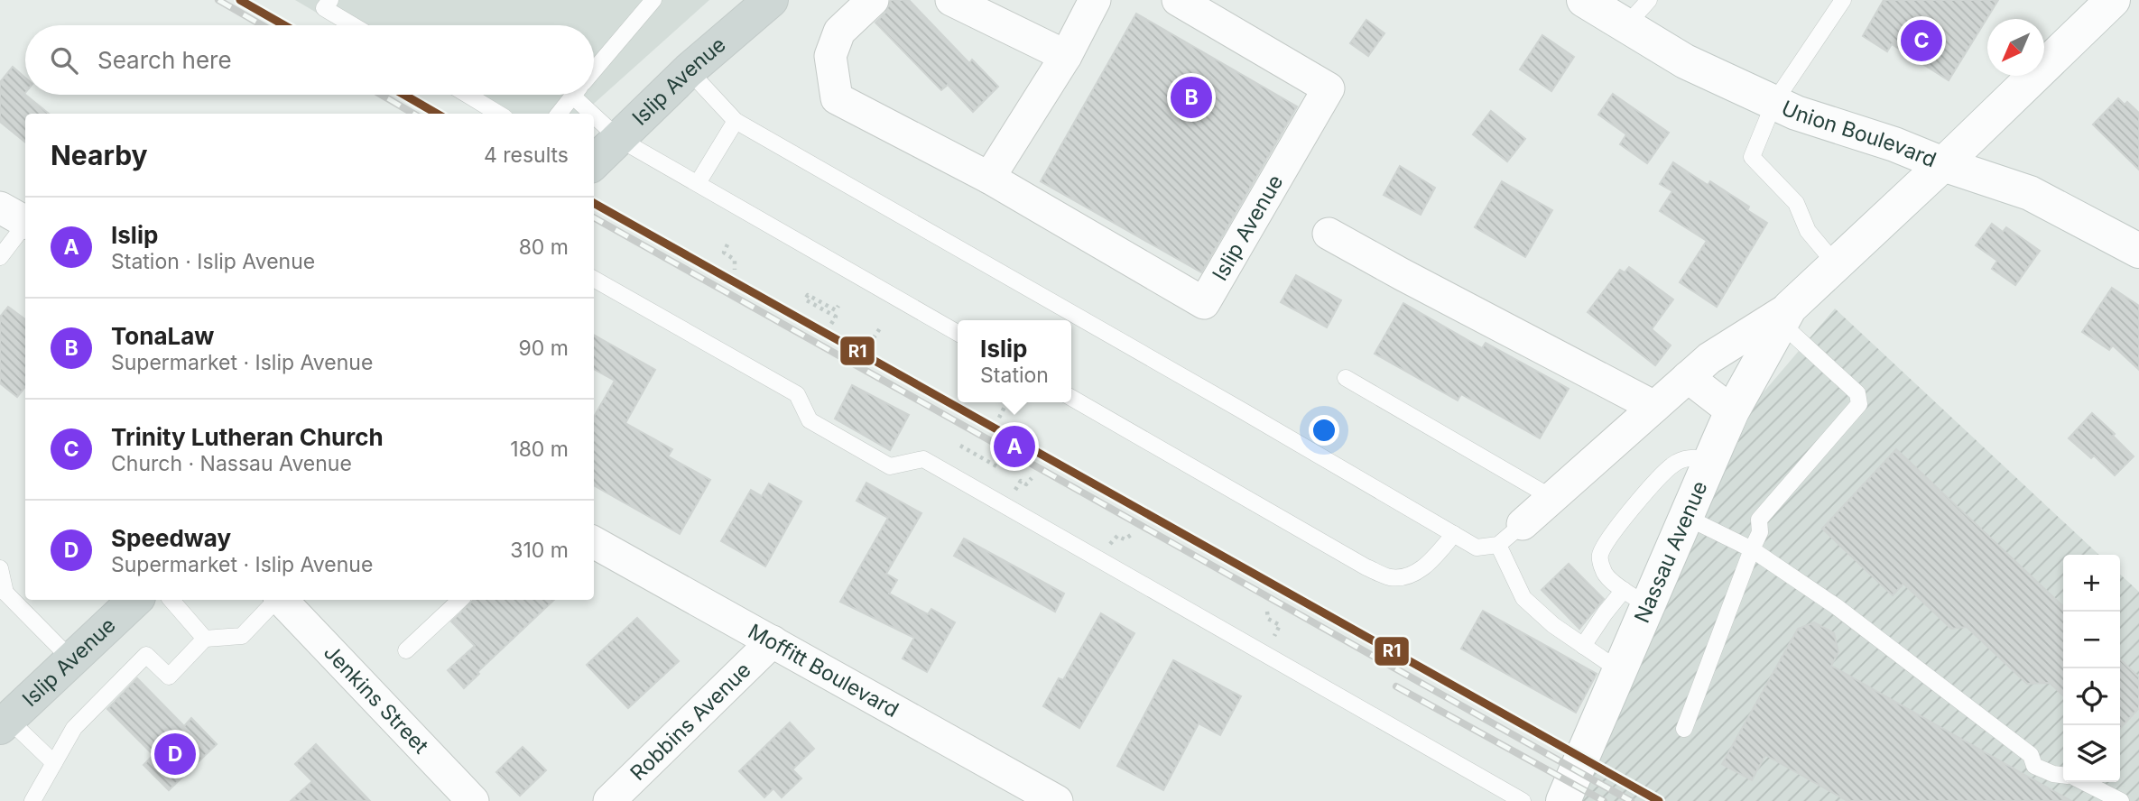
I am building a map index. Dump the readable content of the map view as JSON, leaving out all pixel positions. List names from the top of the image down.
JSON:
{
  "streets": {
    "main road": ["Islip Avenue"],
    "street": [
      "Union Boulevard",
      "Nassau Avenue",
      "Moffitt Boulevard",
      "Jenkins Street",
      "Robbins Avenue"
    ]
  },
  "crossings": [
    ["Union Boulevard", "Nassau Avenue"],
    ["Moffitt Boulevard", "Robbins Avenue"]
  ],
  "lines": ["transit line R1"],
  "north": "bottom left",
  "page": {
    "pins": [
      "C",
      "B",
      "A",
      "D"
    ],
    "search": "Search here",
    "heading": ["Nearby", "4 results"],
    "list": [
      {
        "mark": "A",
        "name": "Islip",
        "note": "Station · Islip Avenue",
        "value": "80 m"
      },
      {
        "mark": "B",
        "name": "TonaLaw",
        "note": "Supermarket · Islip Avenue",
        "value": "90 m"
      },
      {
        "mark": "C",
        "name": "Trinity Lutheran Church",
        "note": "Church · Nassau Avenue",
        "value": "180 m"
      },
      {
        "mark": "D",
        "name": "Speedway",
        "note": "Supermarket · Islip Avenue",
        "value": "310 m"
      }
    ],
    "popup": ["Islip", "Station"],
    "map_buttons": ["+", "−"]
  }
}
